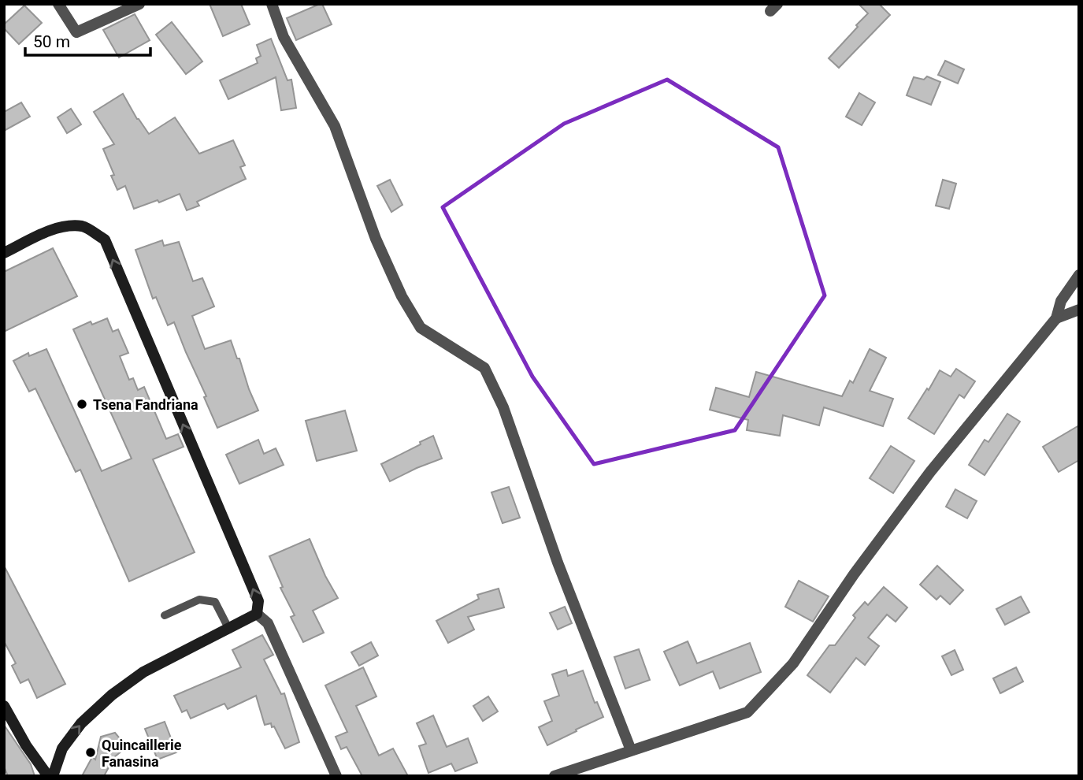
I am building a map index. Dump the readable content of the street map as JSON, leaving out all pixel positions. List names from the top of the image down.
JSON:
{
  "places": ["Tsena Fandriana", "Quincaillerie Fanasina"],
  "scale_bar": "50 m"
}
